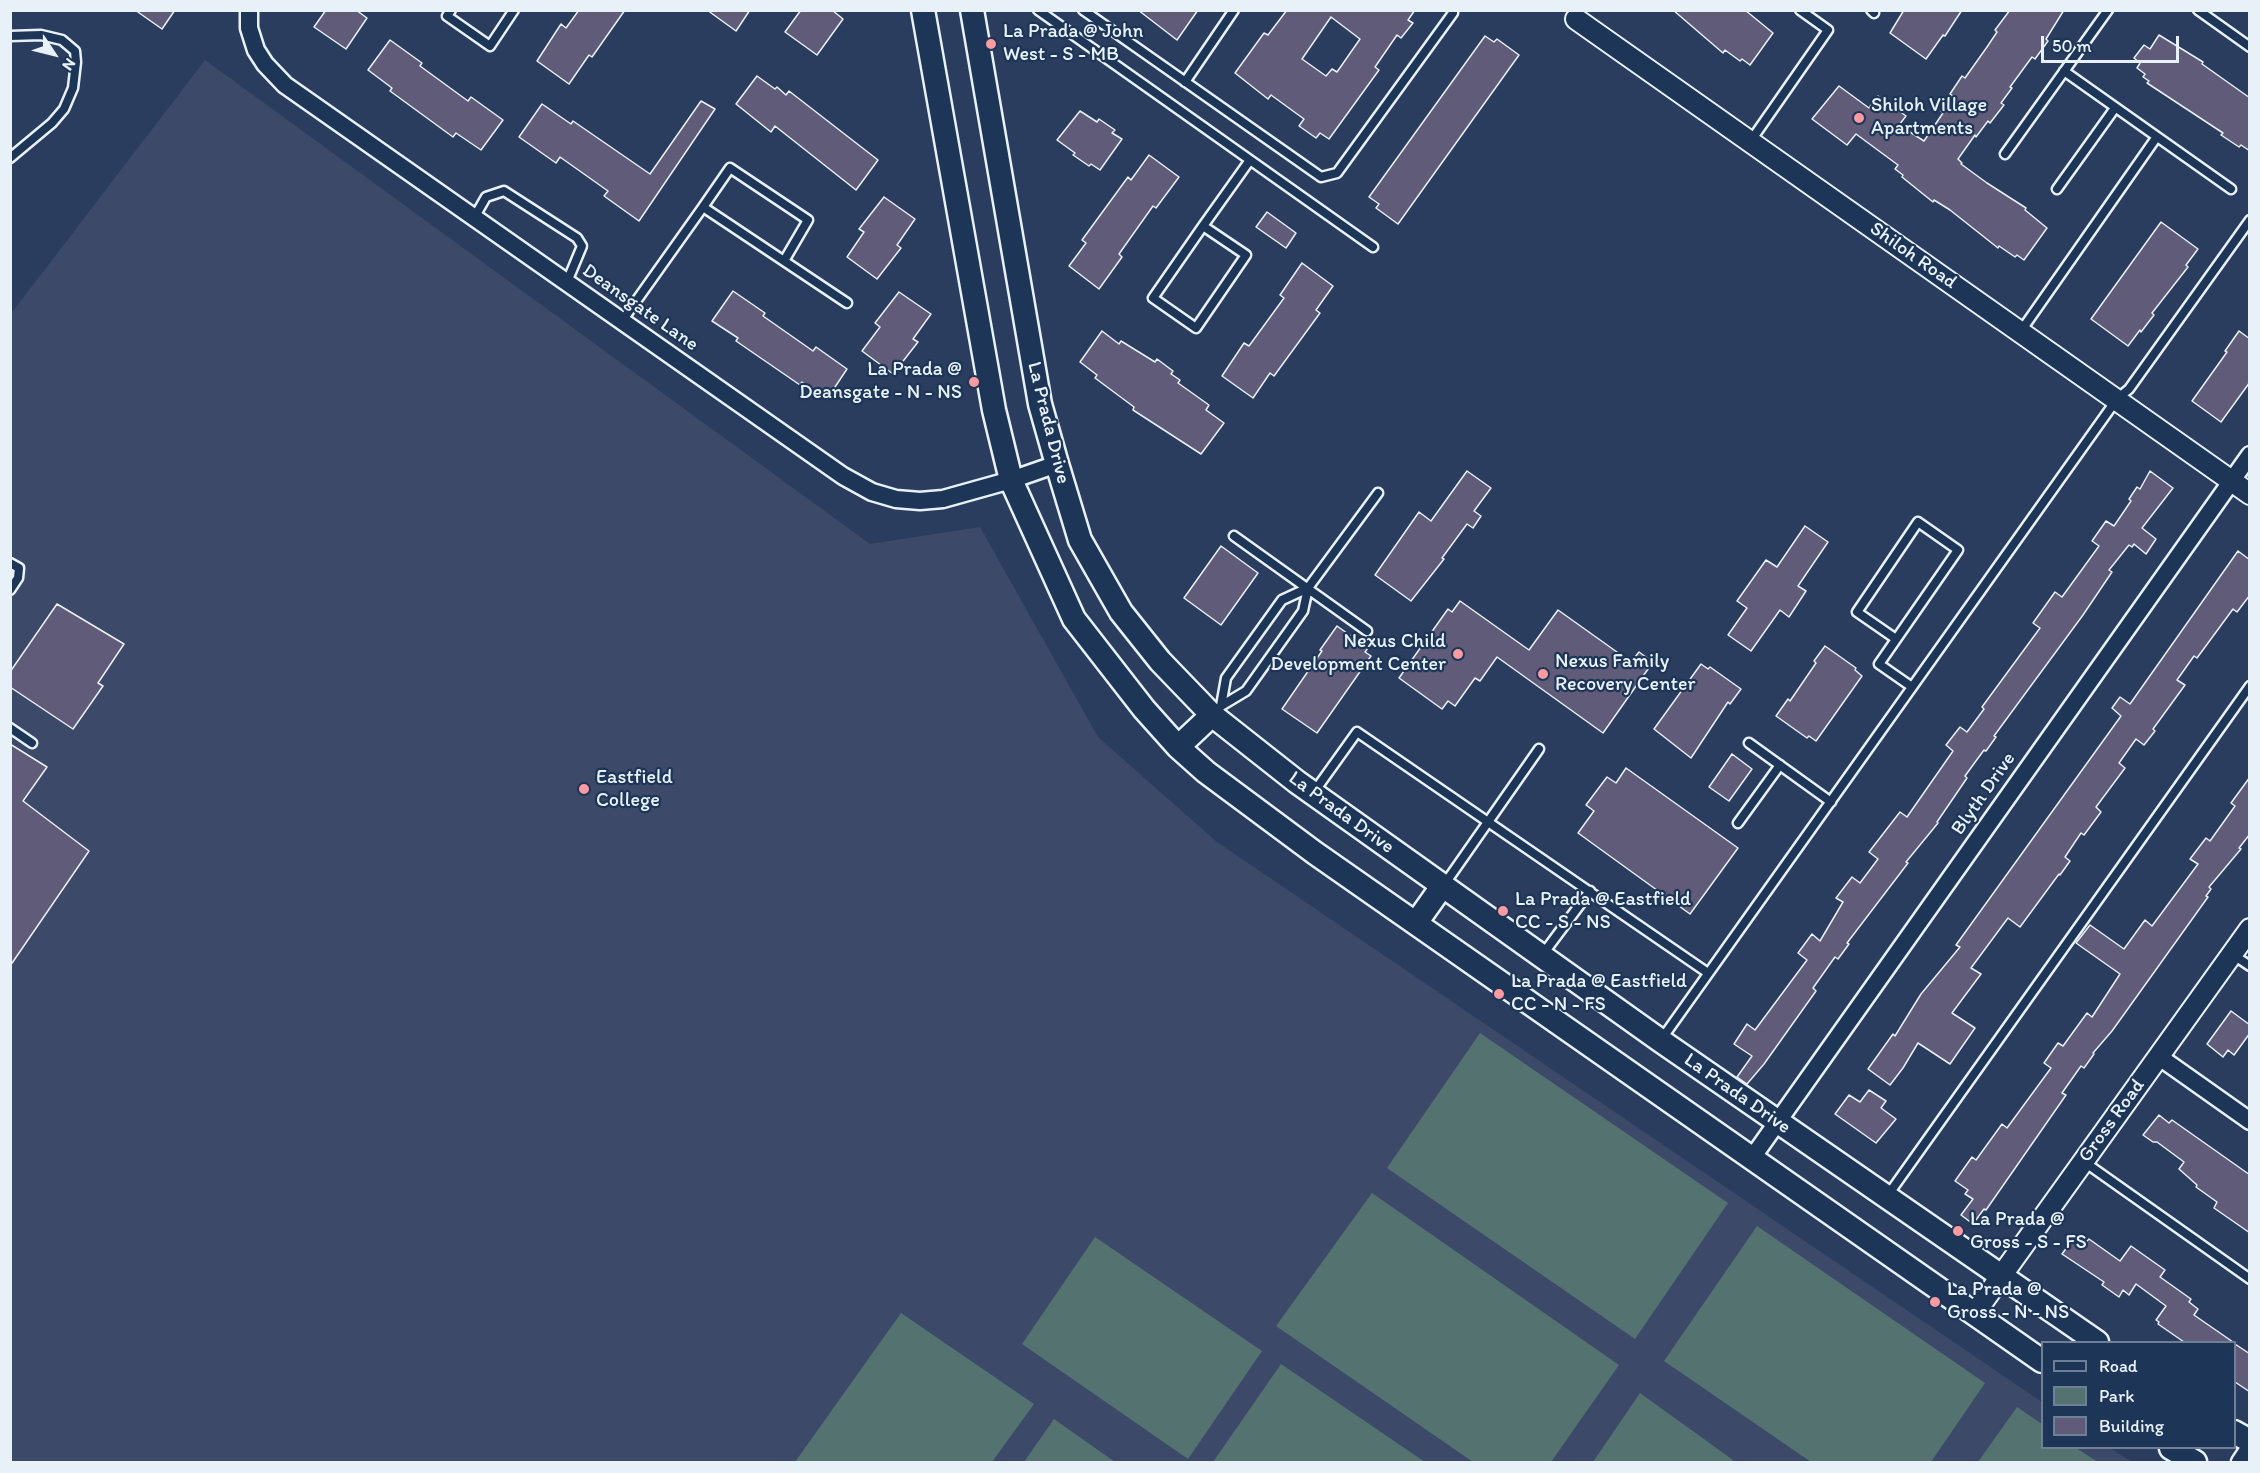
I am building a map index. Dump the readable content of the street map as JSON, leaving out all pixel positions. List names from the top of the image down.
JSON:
{
  "streets": {
    "main road": ["La Prada Drive"],
    "street": [
      "Shiloh Road",
      "Deansgate Lane",
      "Blyth Drive",
      "Gross Road"
    ]
  },
  "crossings": [
    ["Shiloh Road", "Blyth Drive"],
    ["Deansgate Lane", "La Prada Drive"],
    ["La Prada Drive", "Blyth Drive"],
    ["La Prada Drive", "Gross Road"]
  ],
  "places": [
    "La Prada @ John West - S - MB",
    "Shiloh Village Apartments",
    "La Prada @ Deansgate - N - NS",
    "Nexus Child Development Center",
    "Nexus Family Recovery Center",
    "Eastfield College",
    "La Prada @ Eastfield CC - S - NS",
    "La Prada @ Eastfield CC - N - FS",
    "La Prada @ Gross - S - FS",
    "La Prada @ Gross - N - NS"
  ],
  "legend": ["Road", "Park", "Building"],
  "scale_bar": "50 m",
  "north": "bottom right"
}
